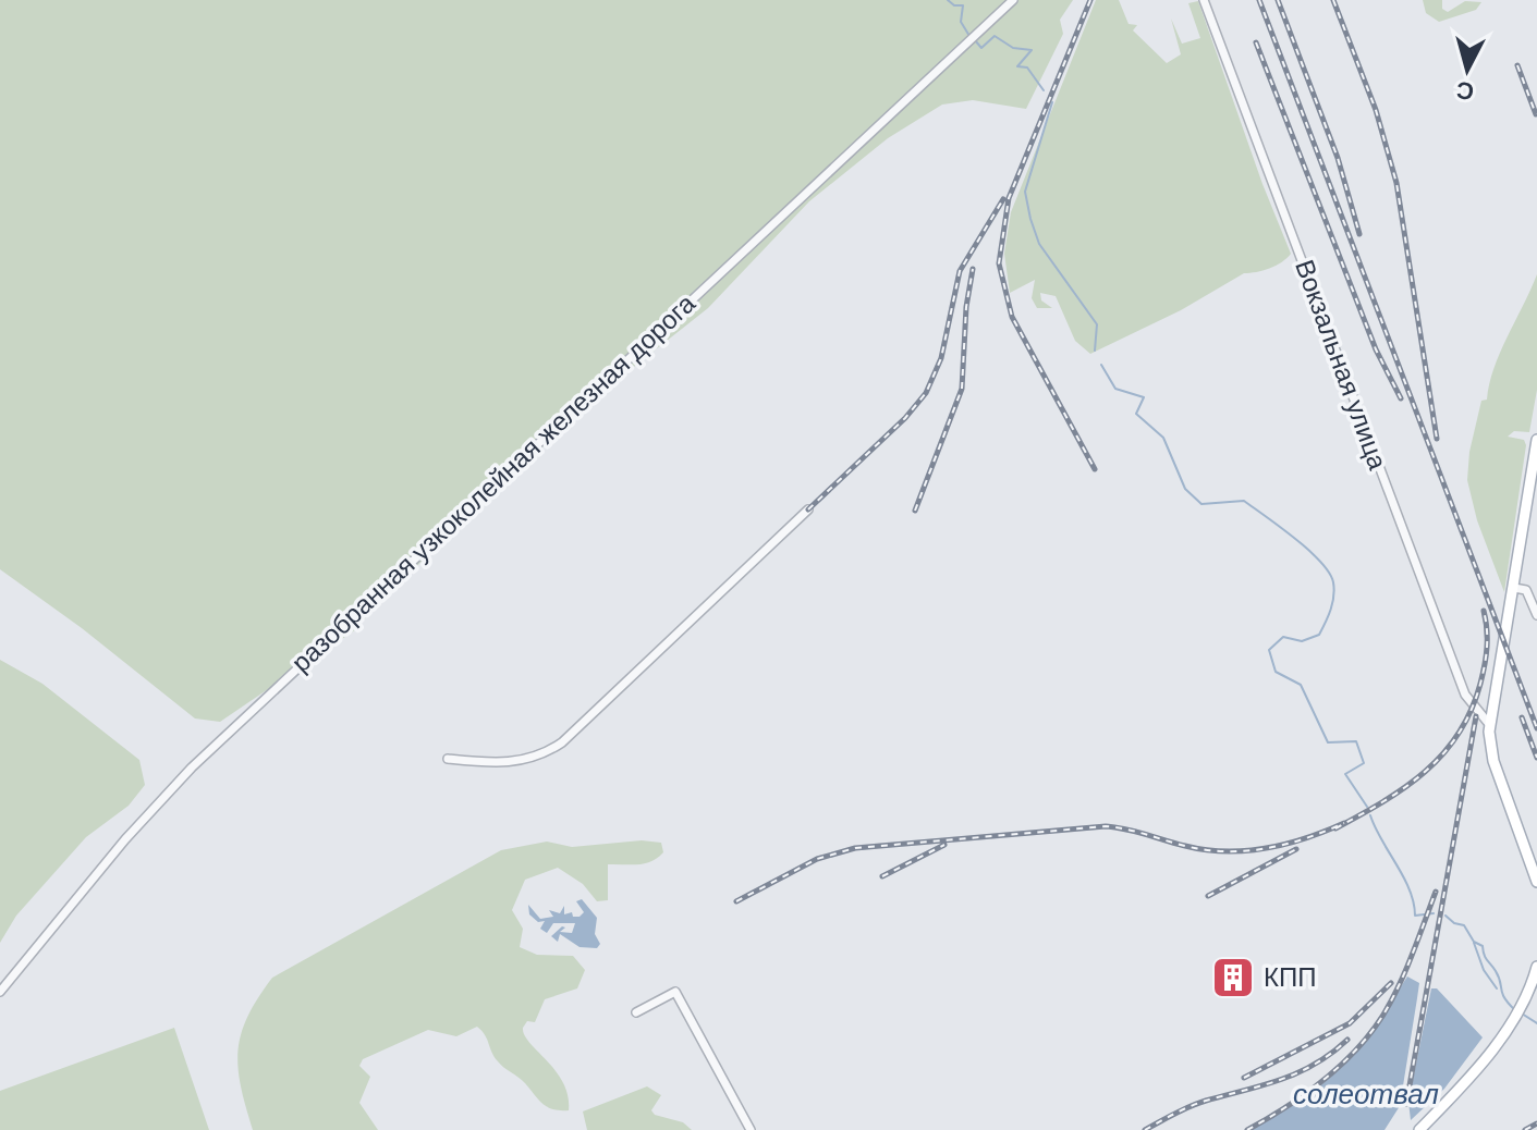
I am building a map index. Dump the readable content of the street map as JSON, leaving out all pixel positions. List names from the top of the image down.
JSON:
{
  "streets": {
    "street": ["Вокзальная улица", "разобранная узкоколейная железная дорога"]
  },
  "water": ["солеотвал"],
  "places": {
    "building": ["КПП"]
  },
  "north": "bottom"
}
